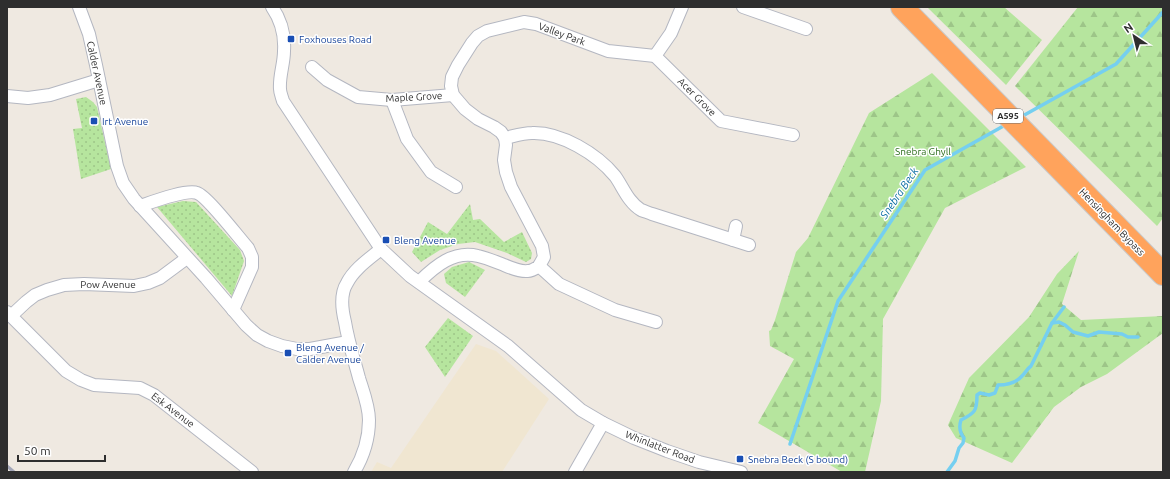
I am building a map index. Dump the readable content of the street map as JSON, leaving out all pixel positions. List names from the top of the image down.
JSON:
{
  "streets": {
    "highway": ["A595", "Hensingham Bypass"],
    "street": [
      "Valley Park",
      "Calder Avenue",
      "Maple Grove",
      "Acer Grove",
      "Pow Avenue",
      "Esk Avenue",
      "Whinlatter Road"
    ]
  },
  "crossings": [
    ["Valley Park", "Maple Grove"],
    ["Valley Park", "Acer Grove"],
    ["Calder Avenue", "Pow Avenue"],
    ["Pow Avenue", "Esk Avenue"]
  ],
  "water": ["Snebra Beck"],
  "parks": ["Snebra Ghyll"],
  "places": {
    "transit": [
      "Foxhouses Road",
      "Irt Avenue",
      "Bleng Avenue",
      "Bleng Avenue / Calder Avenue",
      "Snebra Beck (S bound)"
    ]
  },
  "scale_bar": "50 m",
  "north": "top left"
}
